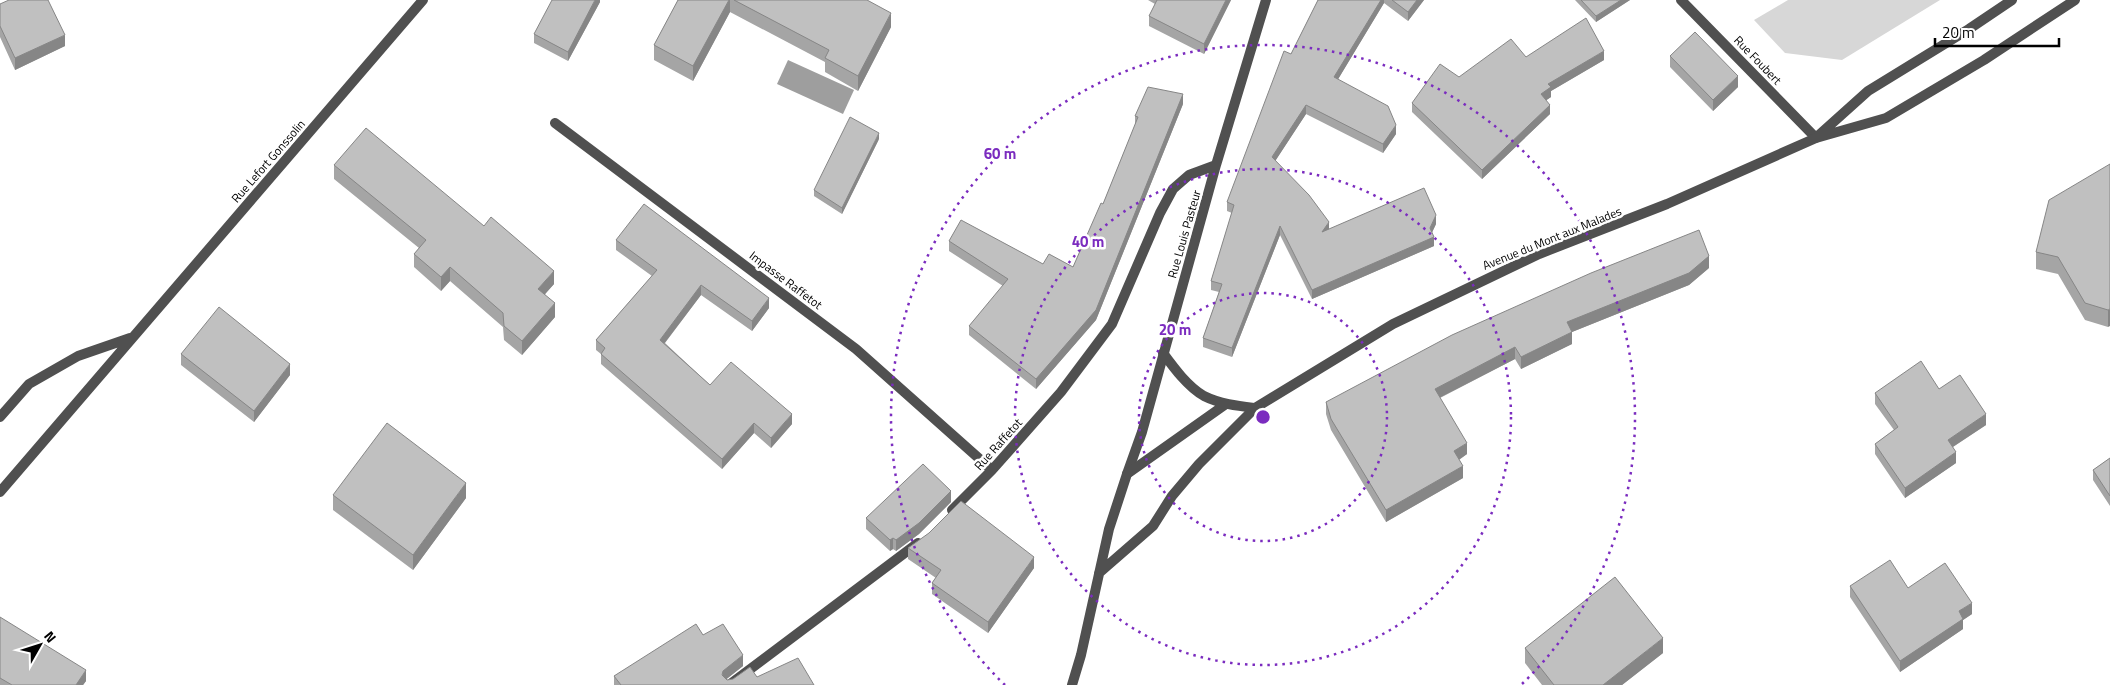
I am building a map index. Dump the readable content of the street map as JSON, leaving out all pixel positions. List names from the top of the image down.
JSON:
{
  "streets": {
    "street": [
      "Rue Foubert",
      "Rue Lefort Gonssolin",
      "Rue Louis Pasteur",
      "Avenue du Mont aux Malades",
      "Impasse Raffetot",
      "Rue Raffetot"
    ]
  },
  "crossings": [
    ["Rue Foubert", "Avenue du Mont aux Malades"],
    ["Rue Louis Pasteur", "Rue Raffetot"],
    ["Impasse Raffetot", "Rue Raffetot"]
  ],
  "scale_bar": "20 m",
  "north": "top right",
  "rings": ["60 m", "40 m", "20 m"]
}
